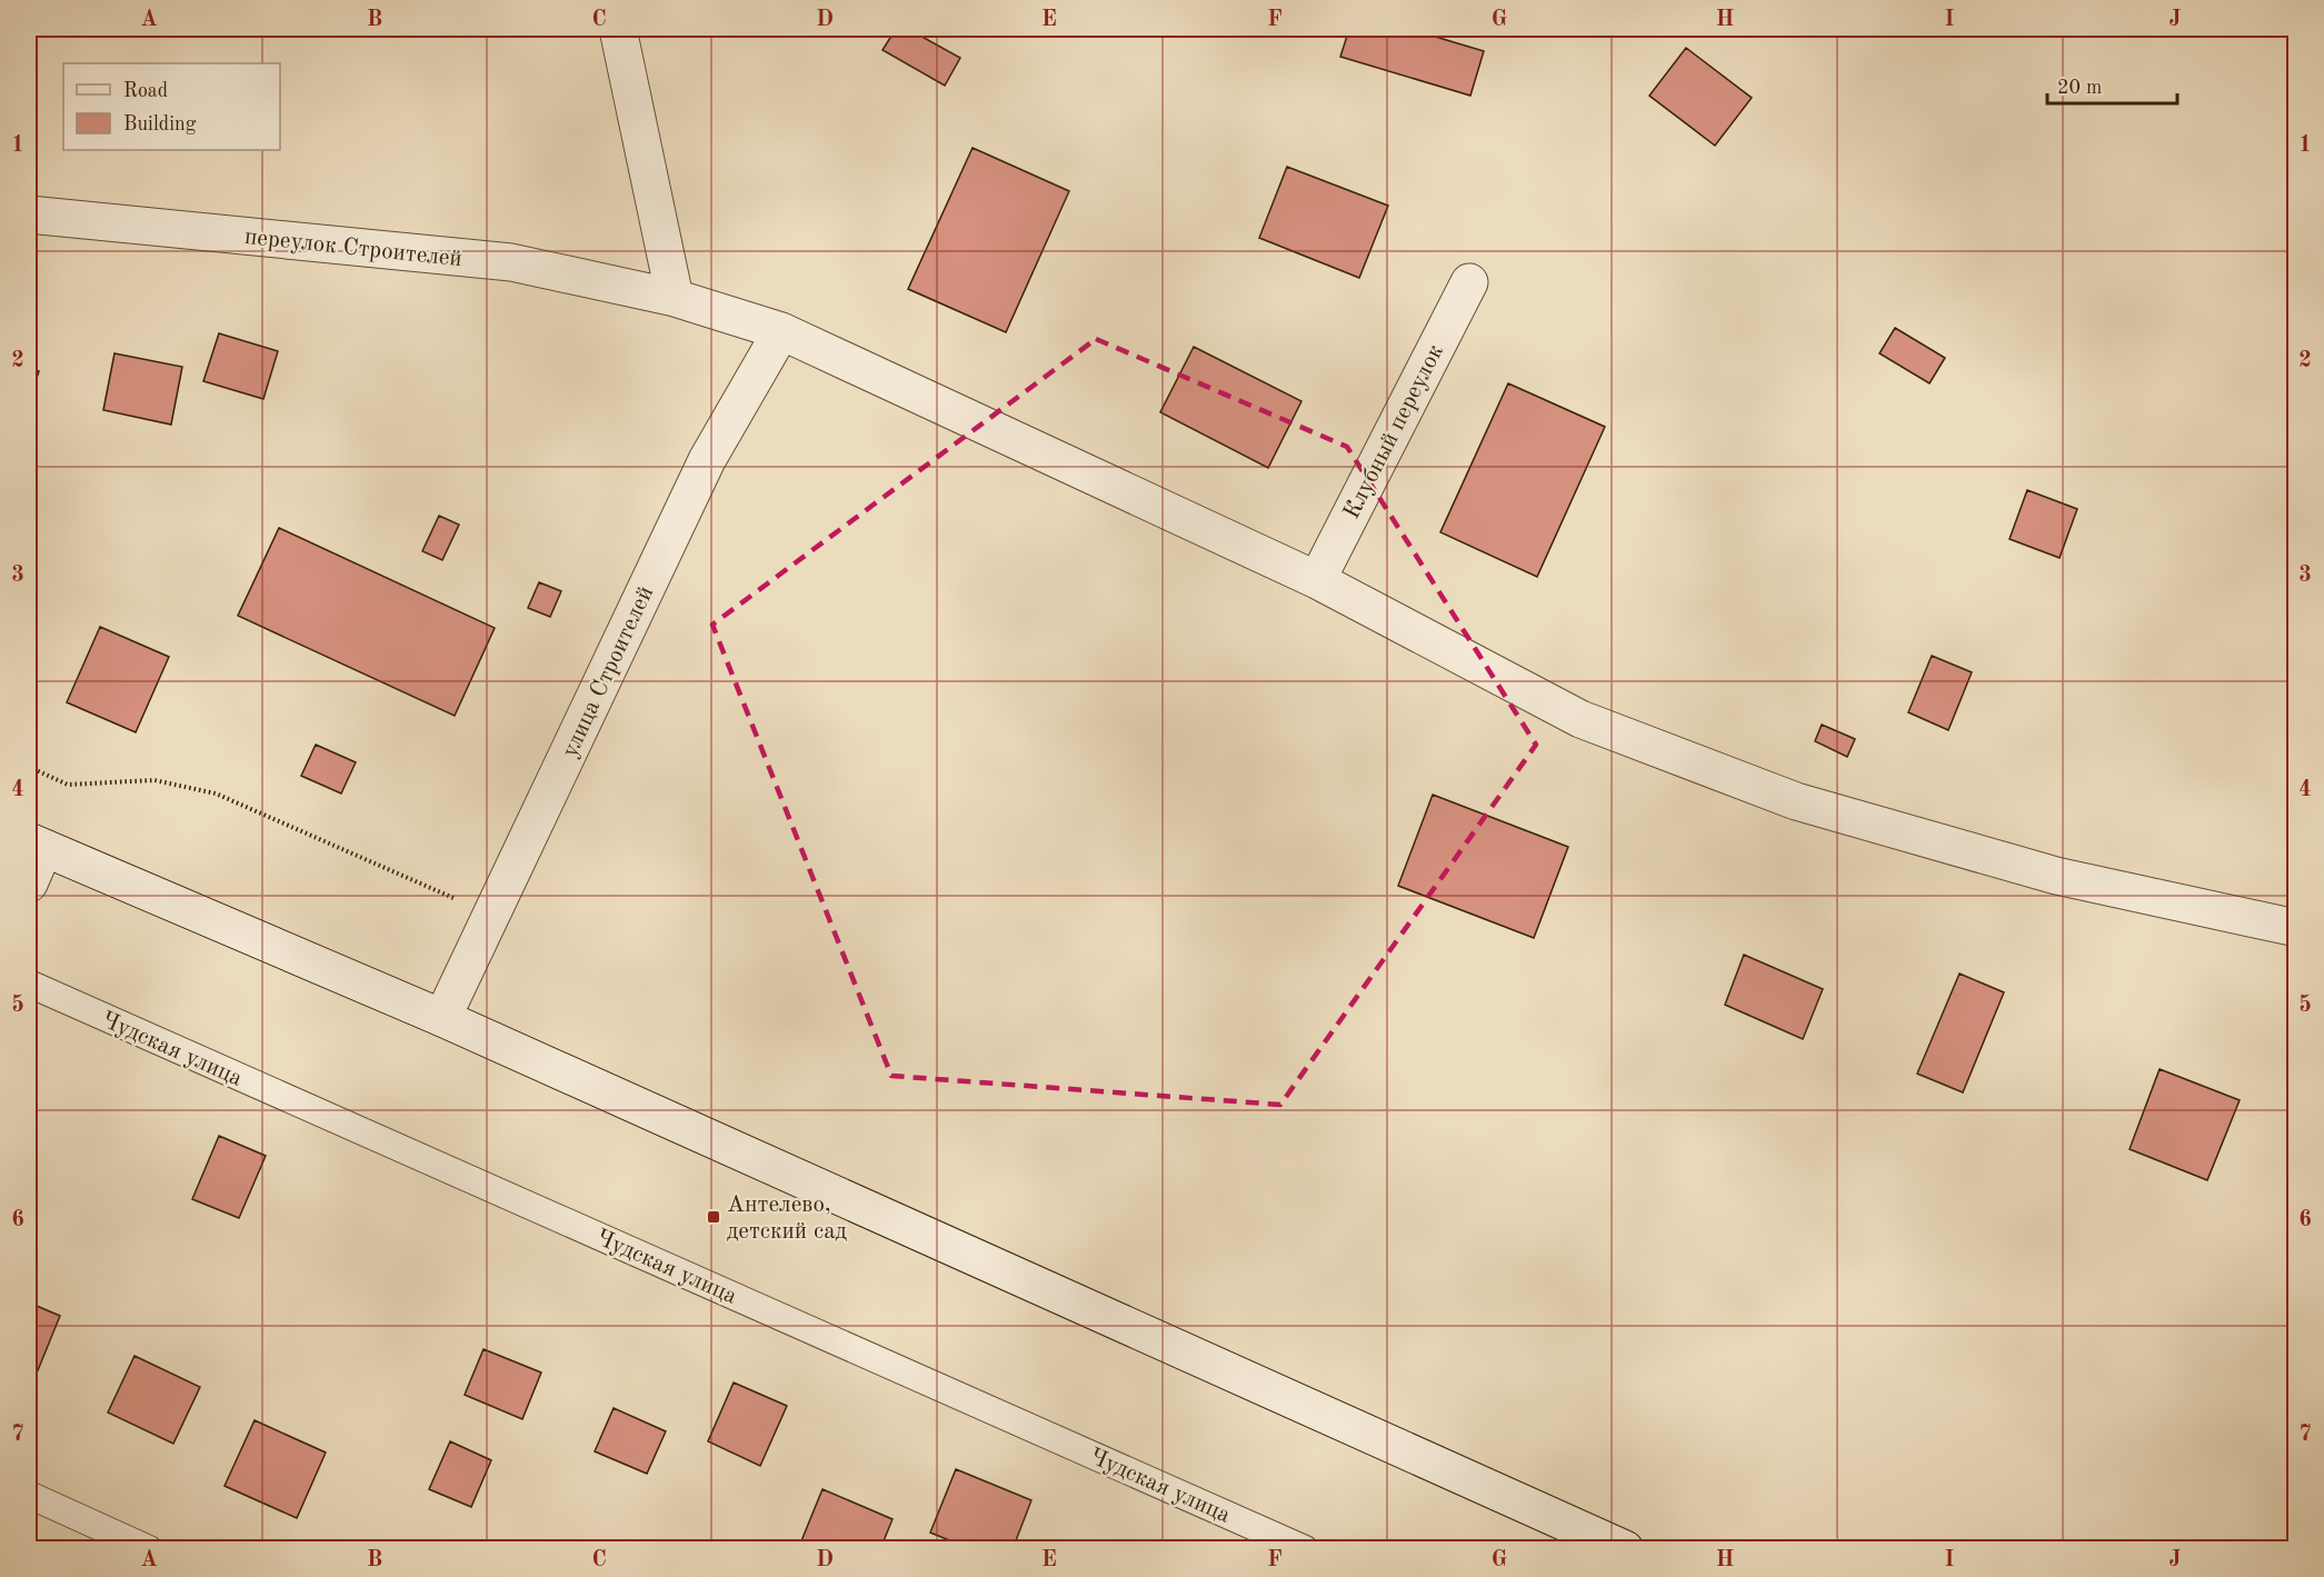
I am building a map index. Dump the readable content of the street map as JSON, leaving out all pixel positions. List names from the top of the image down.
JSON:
{
  "streets": {
    "street": ["переулок Строителей", "Клубный переулок", "улица Строителей"],
    "lane": ["Чудская улица"]
  },
  "crossings": [
    ["переулок Строителей", "Клубный переулок"],
    ["переулок Строителей", "улица Строителей"]
  ],
  "places": {
    "transit": ["Антелево, детский сад"]
  },
  "legend": ["Road", "Building"],
  "scale_bar": "20 m",
  "grid": {
    "columns": [
      "A",
      "B",
      "C",
      "D",
      "E",
      "F",
      "G",
      "H",
      "I",
      "J"
    ],
    "rows": [
      "1",
      "2",
      "3",
      "4",
      "5",
      "6",
      "7"
    ]
  }
}
